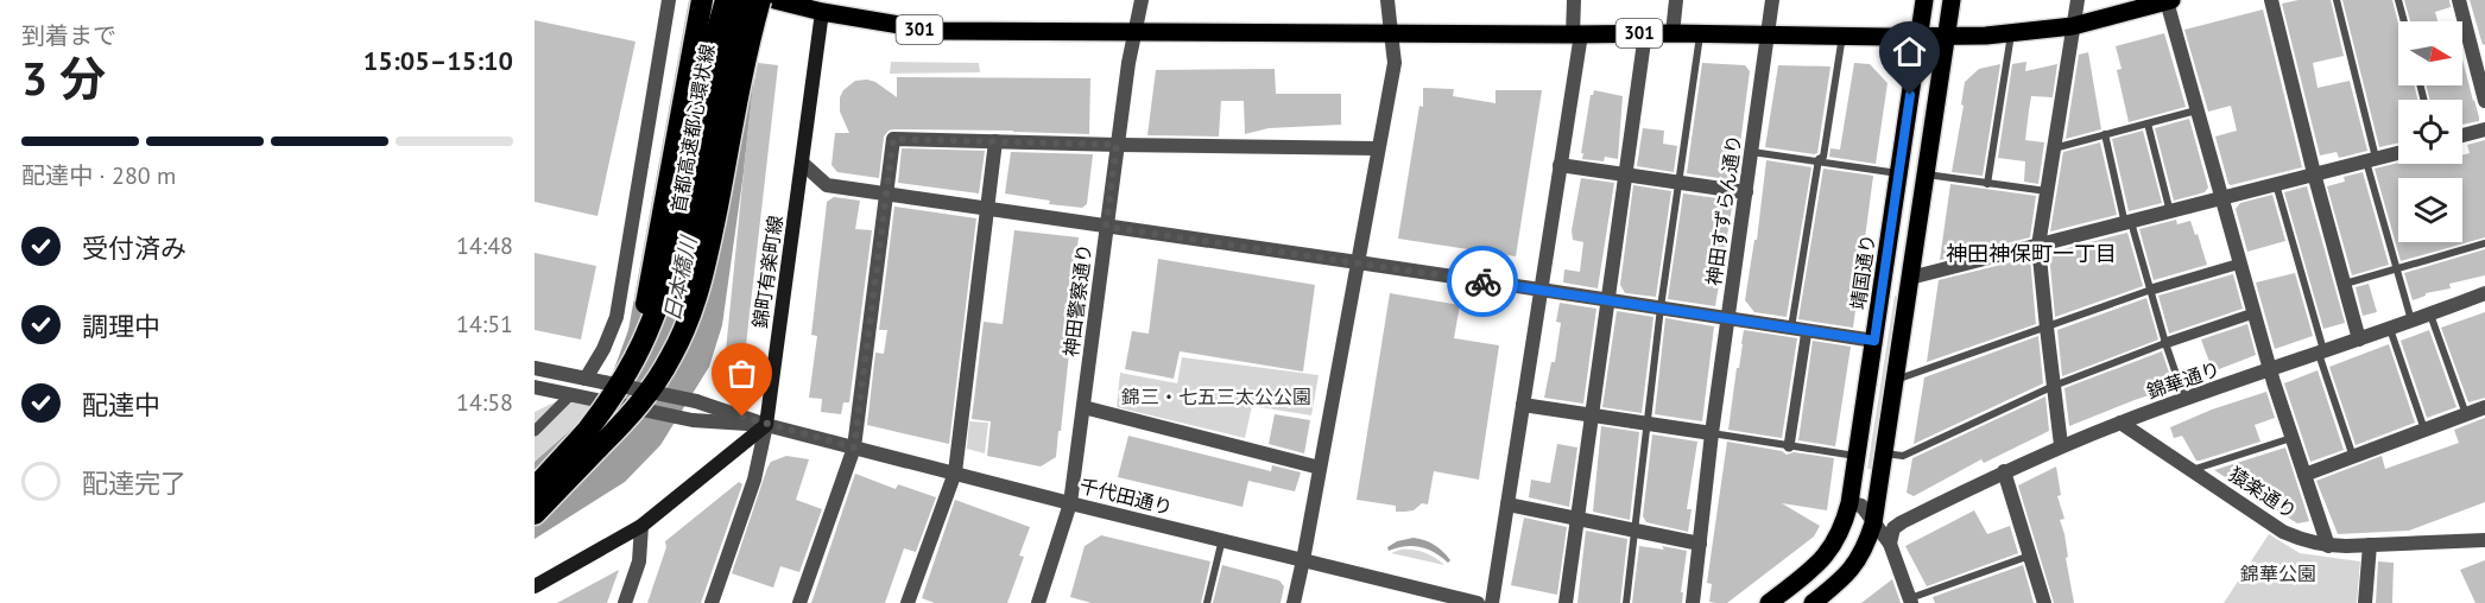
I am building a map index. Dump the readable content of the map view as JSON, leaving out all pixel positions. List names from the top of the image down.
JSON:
{
  "streets": {
    "highway": ["首都高速都心環状線"],
    "main road": ["301", "錦町有楽町線", "靖国通り"],
    "street": [
      "神田すずらん通り",
      "神田警察通り",
      "錦華通り",
      "猿楽通り",
      "千代田通り"
    ]
  },
  "crossings": [
    ["301", "神田すずらん通り"],
    ["301", "錦町有楽町線"],
    ["301", "靖国通り"],
    ["301", "神田警察通り"],
    ["錦町有楽町線", "千代田通り"],
    ["神田警察通り", "千代田通り"],
    ["錦華通り", "猿楽通り"]
  ],
  "districts": ["神田神保町一丁目"],
  "water": ["日本橋川"],
  "parks": ["錦三・七五三太公公園", "錦華公園"],
  "north": "right",
  "page": {
    "heading": ["3 分", "到着まで", "15:05–15:10"],
    "bar": "配達中 · 280 m",
    "list": [
      ["受付済み", "14:48"],
      ["調理中", "14:51"],
      ["配達中", "14:58"],
      "配達完了"
    ]
  }
}
